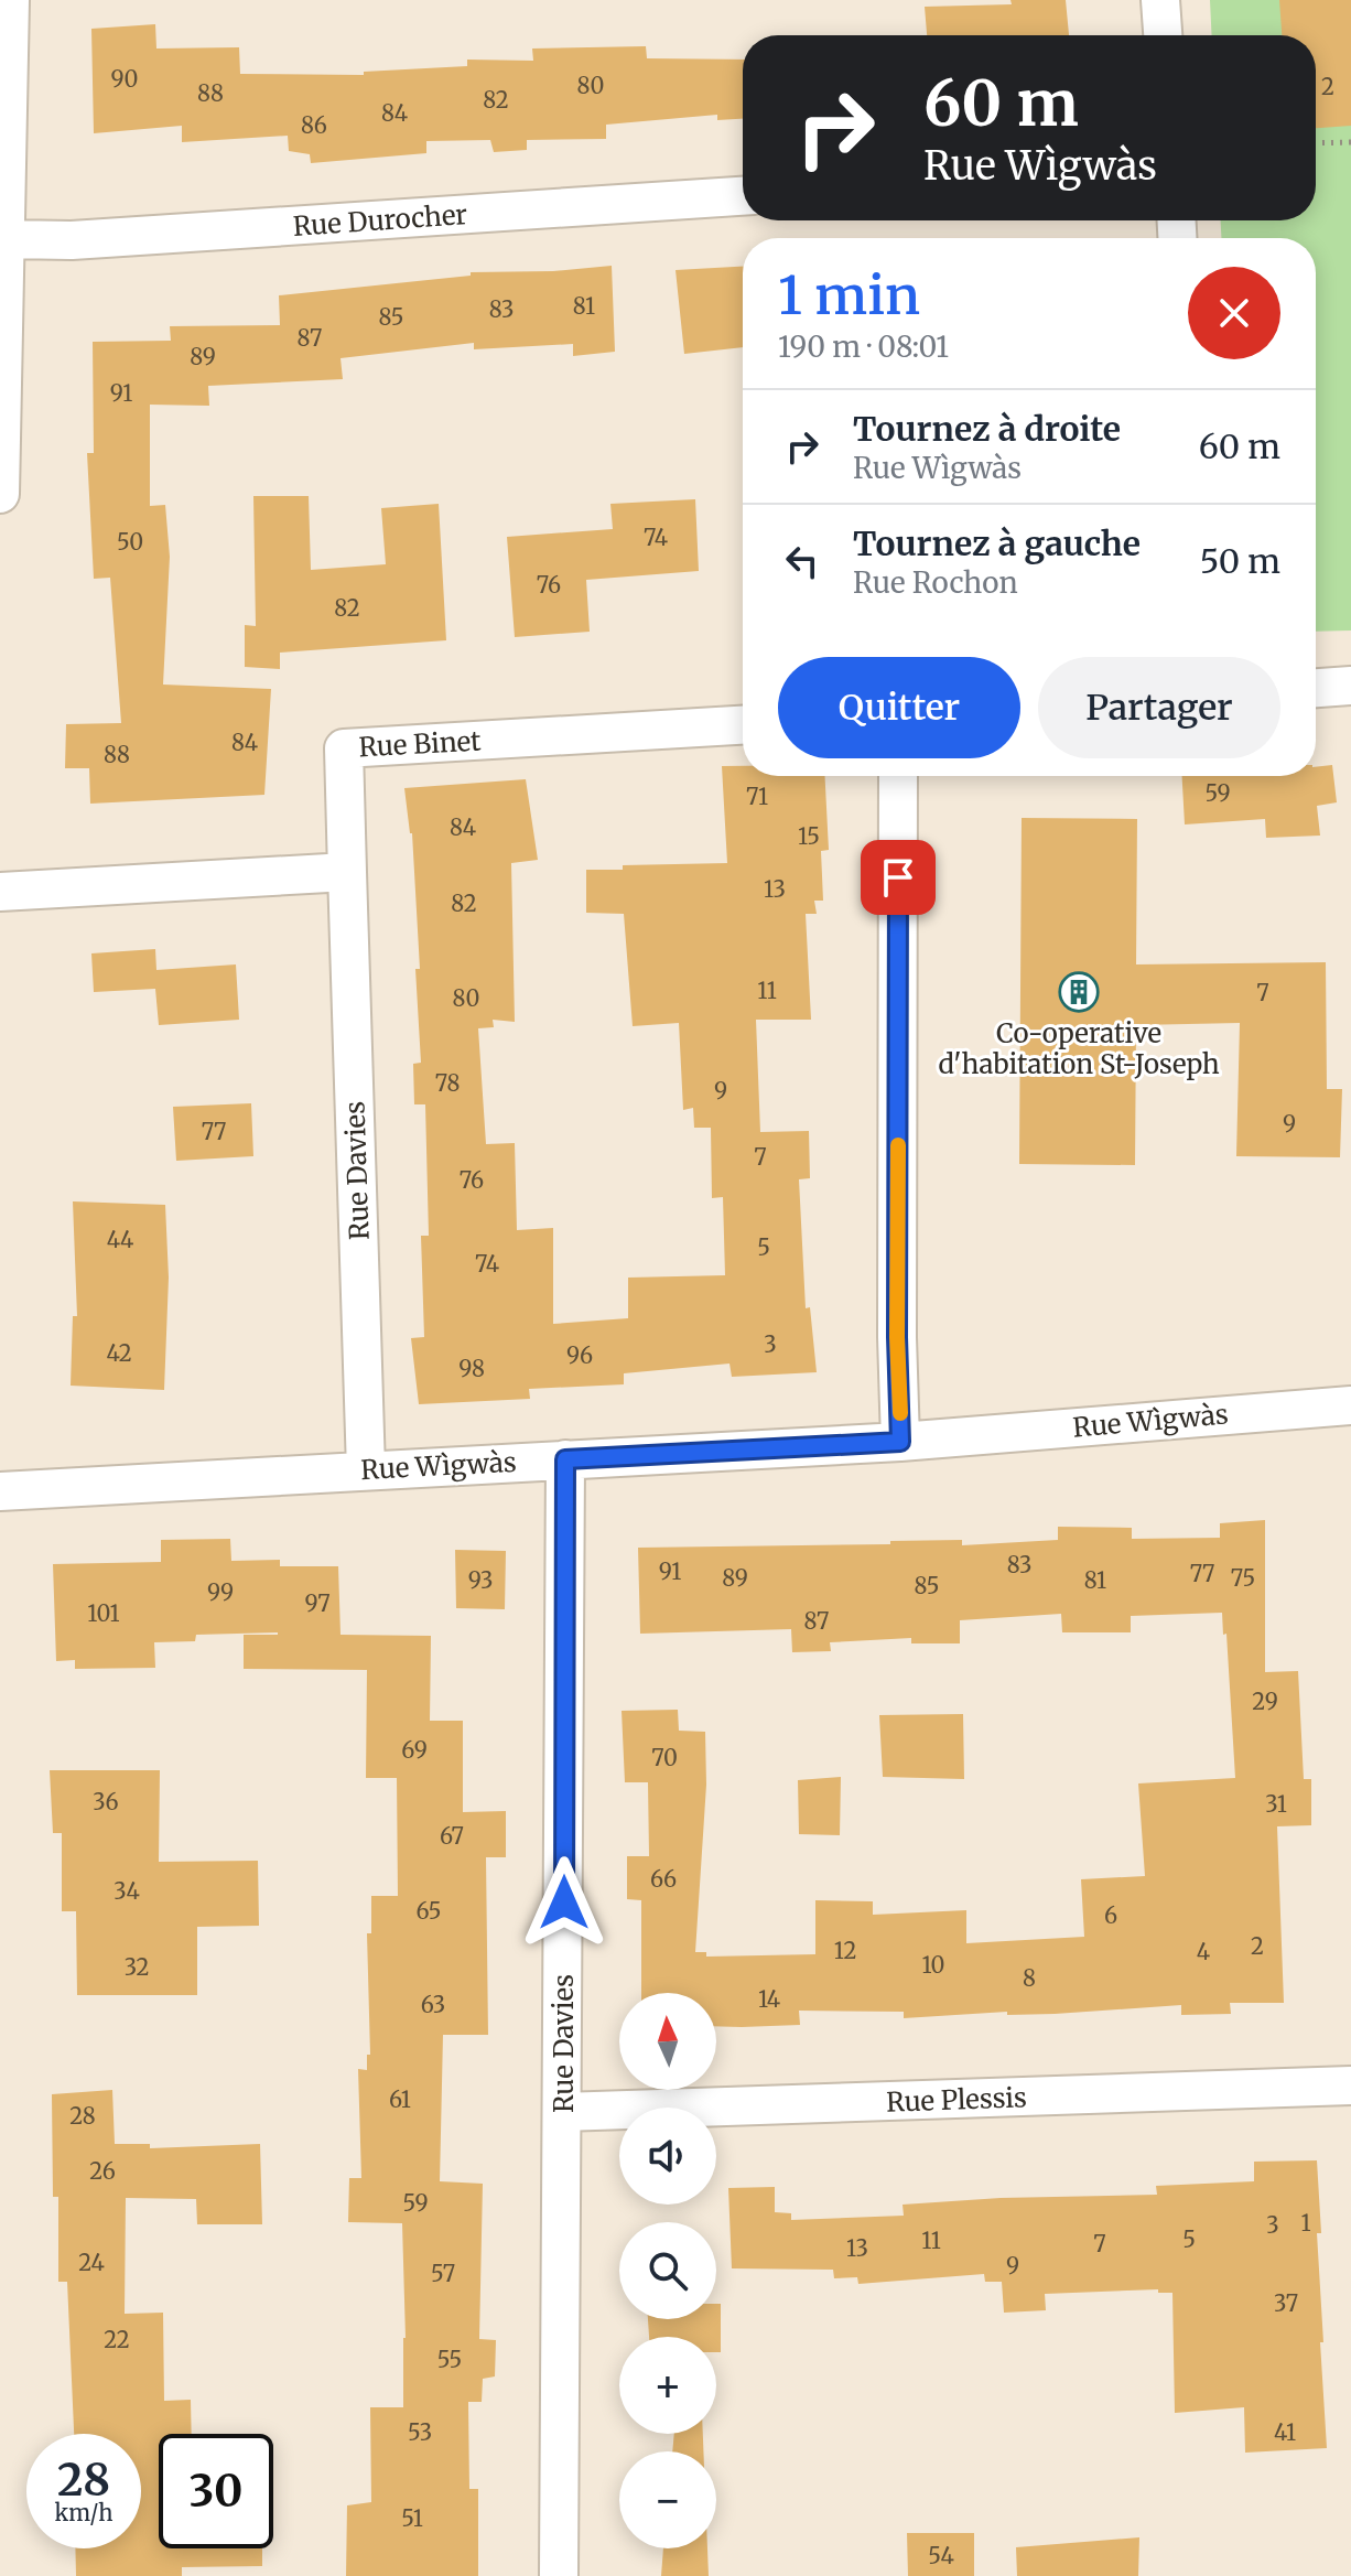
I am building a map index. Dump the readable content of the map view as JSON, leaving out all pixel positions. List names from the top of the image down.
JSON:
{
  "streets": {
    "street": [
      "Rue Durocher",
      "Rue Binet",
      "Rue Davies",
      "Rue Wìgwàs",
      "Rue Plessis"
    ]
  },
  "crossings": [
    ["Rue Binet", "Rue Davies"],
    ["Rue Davies", "Rue Wìgwàs"],
    ["Rue Davies", "Rue Plessis"]
  ],
  "places": {
    "building": ["Co-operative d'habitation St-Joseph"]
  },
  "house_numbers": [
    "90",
    "80",
    "2",
    "88",
    "82",
    "84",
    "86",
    "81",
    "83",
    "85",
    "87",
    "89",
    "91",
    "74",
    "50",
    "76",
    "82",
    "84",
    "88",
    "59",
    "71",
    "84",
    "15",
    "13",
    "82",
    "11",
    "7",
    "80",
    "78",
    "9",
    "9",
    "77",
    "7",
    "76",
    "44",
    "5",
    "74",
    "3",
    "42",
    "96",
    "98",
    "83",
    "91",
    "77",
    "89",
    "75",
    "93",
    "81",
    "85",
    "99",
    "97",
    "101",
    "87",
    "29",
    "69",
    "70",
    "36",
    "31",
    "67",
    "66",
    "34",
    "65",
    "6",
    "2",
    "12",
    "4",
    "10",
    "32",
    "8",
    "14",
    "63",
    "61",
    "28",
    "26",
    "59",
    "1",
    "3",
    "5",
    "11",
    "7",
    "13",
    "24",
    "9",
    "57",
    "37",
    "22",
    "55",
    "53",
    "41",
    "51",
    "54"
  ],
  "north": "top",
  "page": {
    "turn": ["60 m", "Rue Wìgwàs"],
    "heading": ["1 min", "190 m · 08:01"],
    "list": [
      {
        "name": "Tournez à droite",
        "note": "Rue Wìgwàs",
        "value": "60 m"
      },
      {
        "name": "Tournez à gauche",
        "note": "Rue Rochon",
        "value": "50 m"
      }
    ],
    "buttons": ["Quitter", "Partager"],
    "map_buttons": ["+", "−"],
    "speed": "28 km/h",
    "limit": "30"
  }
}
